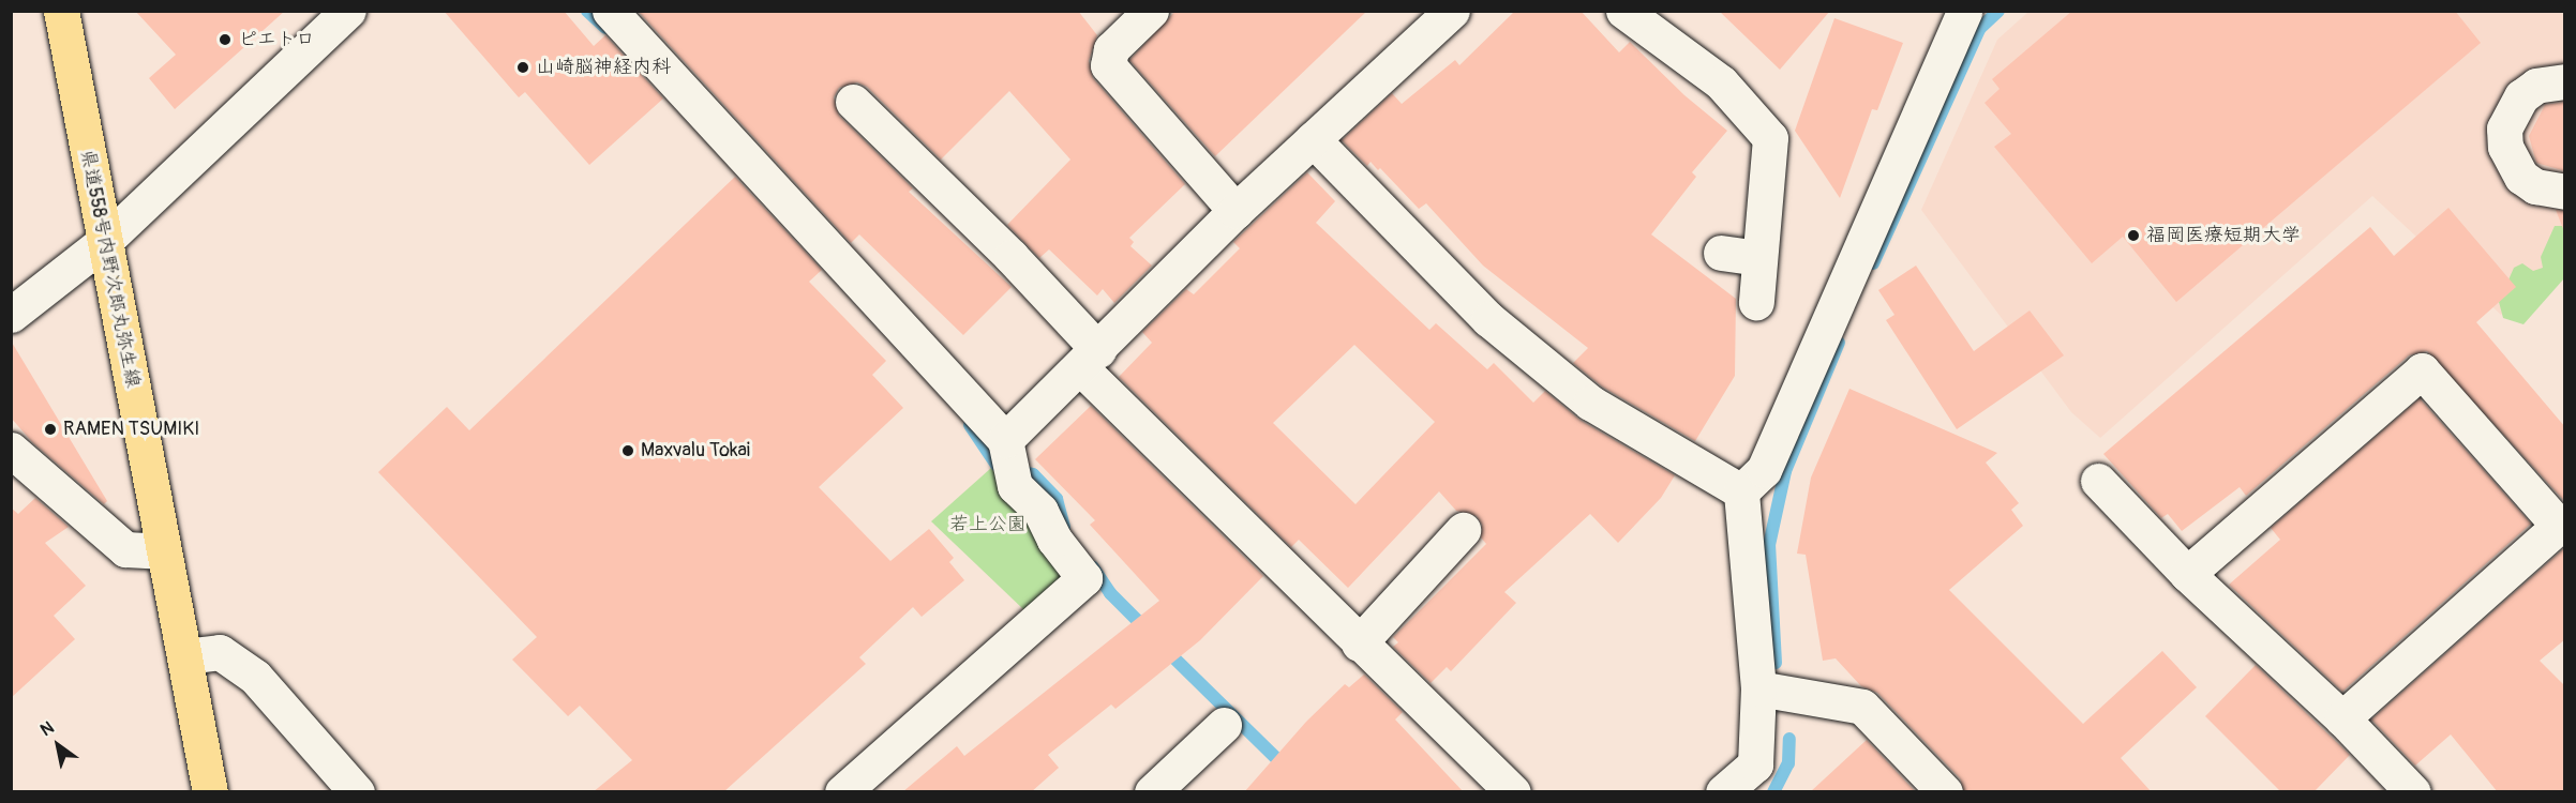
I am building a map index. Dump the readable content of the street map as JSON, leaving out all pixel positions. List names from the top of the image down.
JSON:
{
  "streets": {
    "main road": ["県道558号内野次郎丸弥生線"]
  },
  "parks": ["若上公園"],
  "places": [
    "ピエトロ",
    "山崎脳神経内科",
    "福岡医療短期大学",
    "RAMEN TSUMIKI",
    "Maxvalu Tokai"
  ],
  "north": "top left"
}
